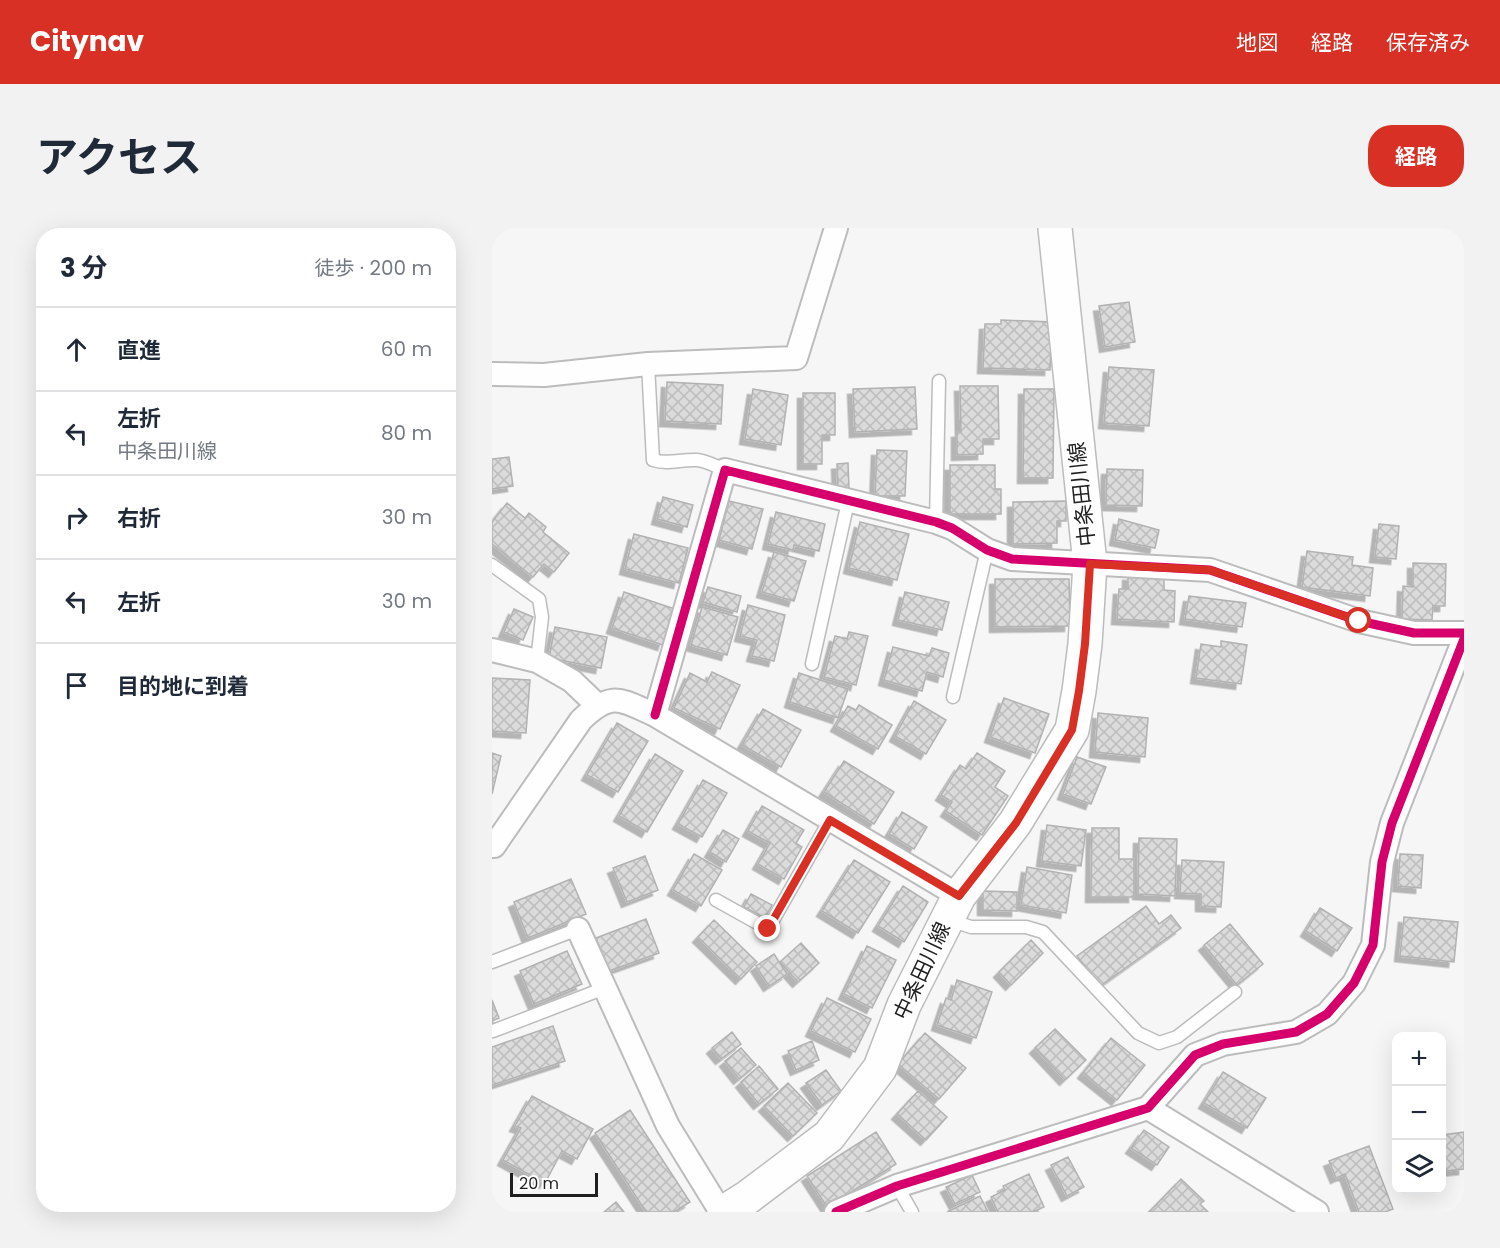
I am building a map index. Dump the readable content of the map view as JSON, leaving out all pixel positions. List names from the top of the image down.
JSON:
{
  "streets": {
    "main road": ["中条田川線"]
  },
  "scale_bar": "20 m",
  "page": {
    "header": "Citynav",
    "nav": ["地図", "経路", "保存済み"],
    "title": "アクセス",
    "buttons": "経路",
    "heading": ["3 分", "徒歩 · 200 m"],
    "list": [
      ["直進", "60 m"],
      ["左折", "中条田川線", "80 m"],
      ["右折", "30 m"],
      ["左折", "30 m"],
      "目的地に到着"
    ],
    "map_buttons": ["+", "−"],
    "scale": "20 m"
  }
}
